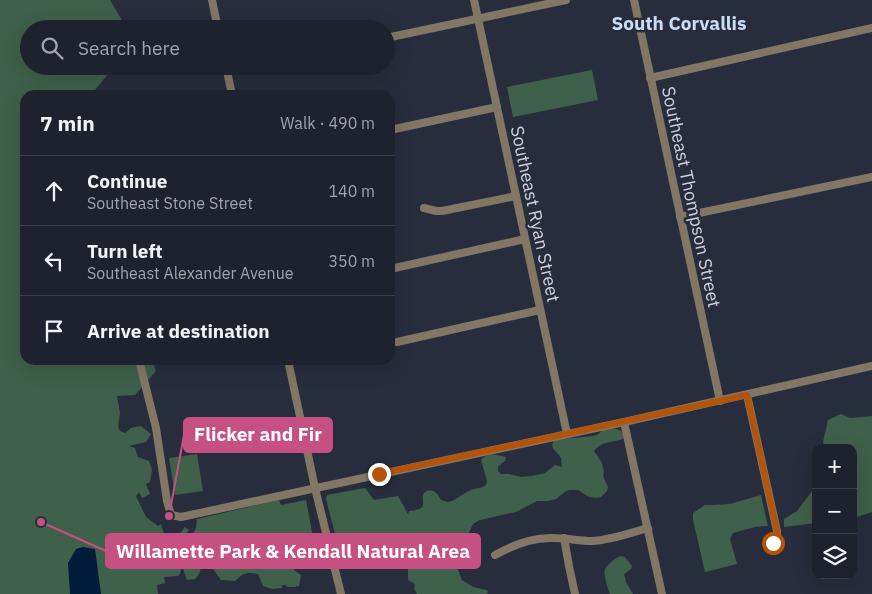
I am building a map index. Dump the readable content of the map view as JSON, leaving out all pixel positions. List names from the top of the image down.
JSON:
{
  "streets": {
    "street": ["Southeast Thompson Street", "Southeast Ryan Street"]
  },
  "districts": ["South Corvallis"],
  "places": ["Flicker and Fir", "Willamette Park & Kendall Natural Area"],
  "page": {
    "search": "Search here",
    "heading": ["7 min", "Walk · 490 m"],
    "list": [
      ["Continue", "Southeast Stone Street", "140 m"],
      ["Turn left", "Southeast Alexander Avenue", "350 m"],
      "Arrive at destination"
    ],
    "map_buttons": ["+", "−"]
  }
}
